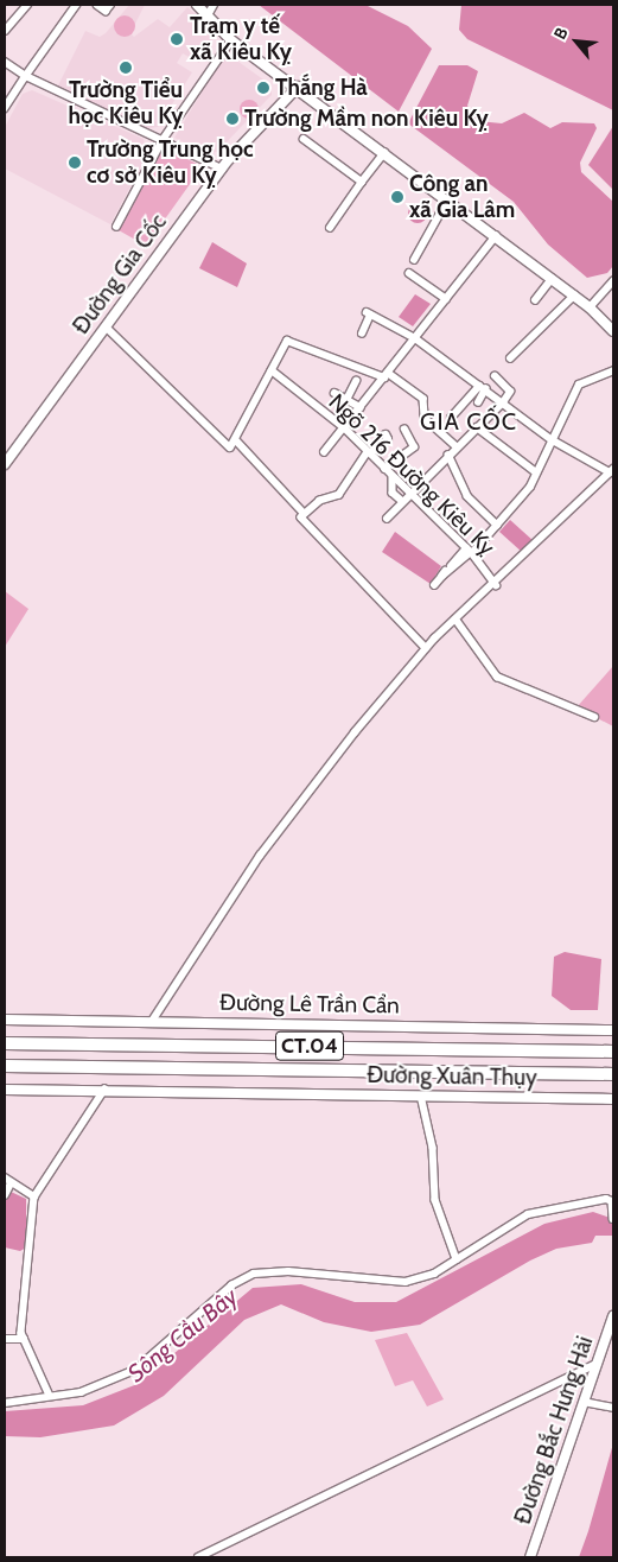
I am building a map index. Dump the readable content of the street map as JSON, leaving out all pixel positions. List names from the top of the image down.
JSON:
{
  "streets": {
    "highway": ["CT.04"],
    "main road": [
      "Đường Gia Cốc",
      "Đường Lê Trần Cẩn",
      "Đường Xuân Thụy",
      "Đường Bắc Hưng Hải"
    ],
    "street": ["Ngõ 216 Đường Kiêu Kỵ"]
  },
  "districts": ["GIA CỐC"],
  "water": ["Sông Cầu Bây"],
  "places": [
    "Trạm y tế xã Kiêu Kỵ",
    "Trường Tiểu học Kiêu Kỵ",
    "Thắng Hà",
    "Trường Mầm non Kiêu Kỵ",
    "Trường Trung học cơ sở Kiêu Kỵ",
    "Công an xã Gia Lâm"
  ],
  "north": "top left"
}
